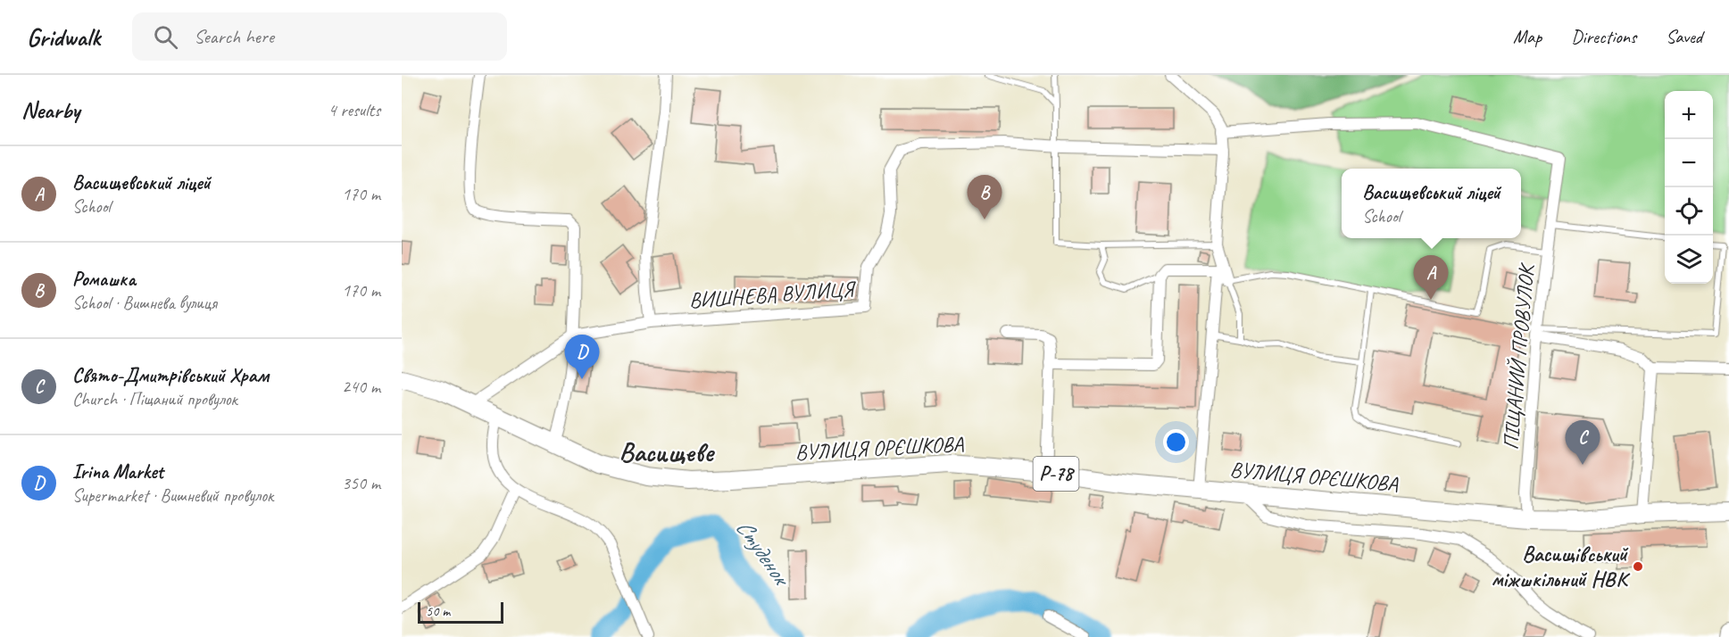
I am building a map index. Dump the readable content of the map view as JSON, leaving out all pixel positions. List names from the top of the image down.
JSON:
{
  "streets": {
    "main road": ["ВУЛИЦЯ ОРЄШКОВА", "Р-78"],
    "street": ["ВИШНЕВА ВУЛИЦЯ", "ПІЩАНИЙ ПРОВУЛОК"]
  },
  "crossings": [
    ["ВИШНЕВА ВУЛИЦЯ", "ВУЛИЦЯ ОРЄШКОВА"],
    ["ПІЩАНИЙ ПРОВУЛОК", "ВУЛИЦЯ ОРЄШКОВА"]
  ],
  "districts": ["Васищеве"],
  "water": ["Студенок"],
  "places": ["Васищівський міжшкільний НВК"],
  "scale_bar": "50 m",
  "page": {
    "header": "Gridwalk",
    "search": "Search here",
    "nav": ["Map", "Directions", "Saved"],
    "heading": ["Nearby", "4 results"],
    "map_buttons": ["+", "−"],
    "list": [
      {
        "mark": "A",
        "name": "Васищевський ліцей",
        "note": "School",
        "value": "170 m"
      },
      {
        "mark": "B",
        "name": "Ромашка",
        "note": "School · Вишнева вулиця",
        "value": "170 m"
      },
      {
        "mark": "C",
        "name": "Свято-Дмитрівський Храм",
        "note": "Church · Піщаний провулок",
        "value": "240 m"
      },
      {
        "mark": "D",
        "name": "Irina Market",
        "note": "Supermarket · Вишневий провулок",
        "value": "350 m"
      }
    ],
    "popup": ["Васищевський ліцей", "School"],
    "pins": [
      "B",
      "A",
      "D",
      "C"
    ],
    "scale": "50 m"
  }
}
